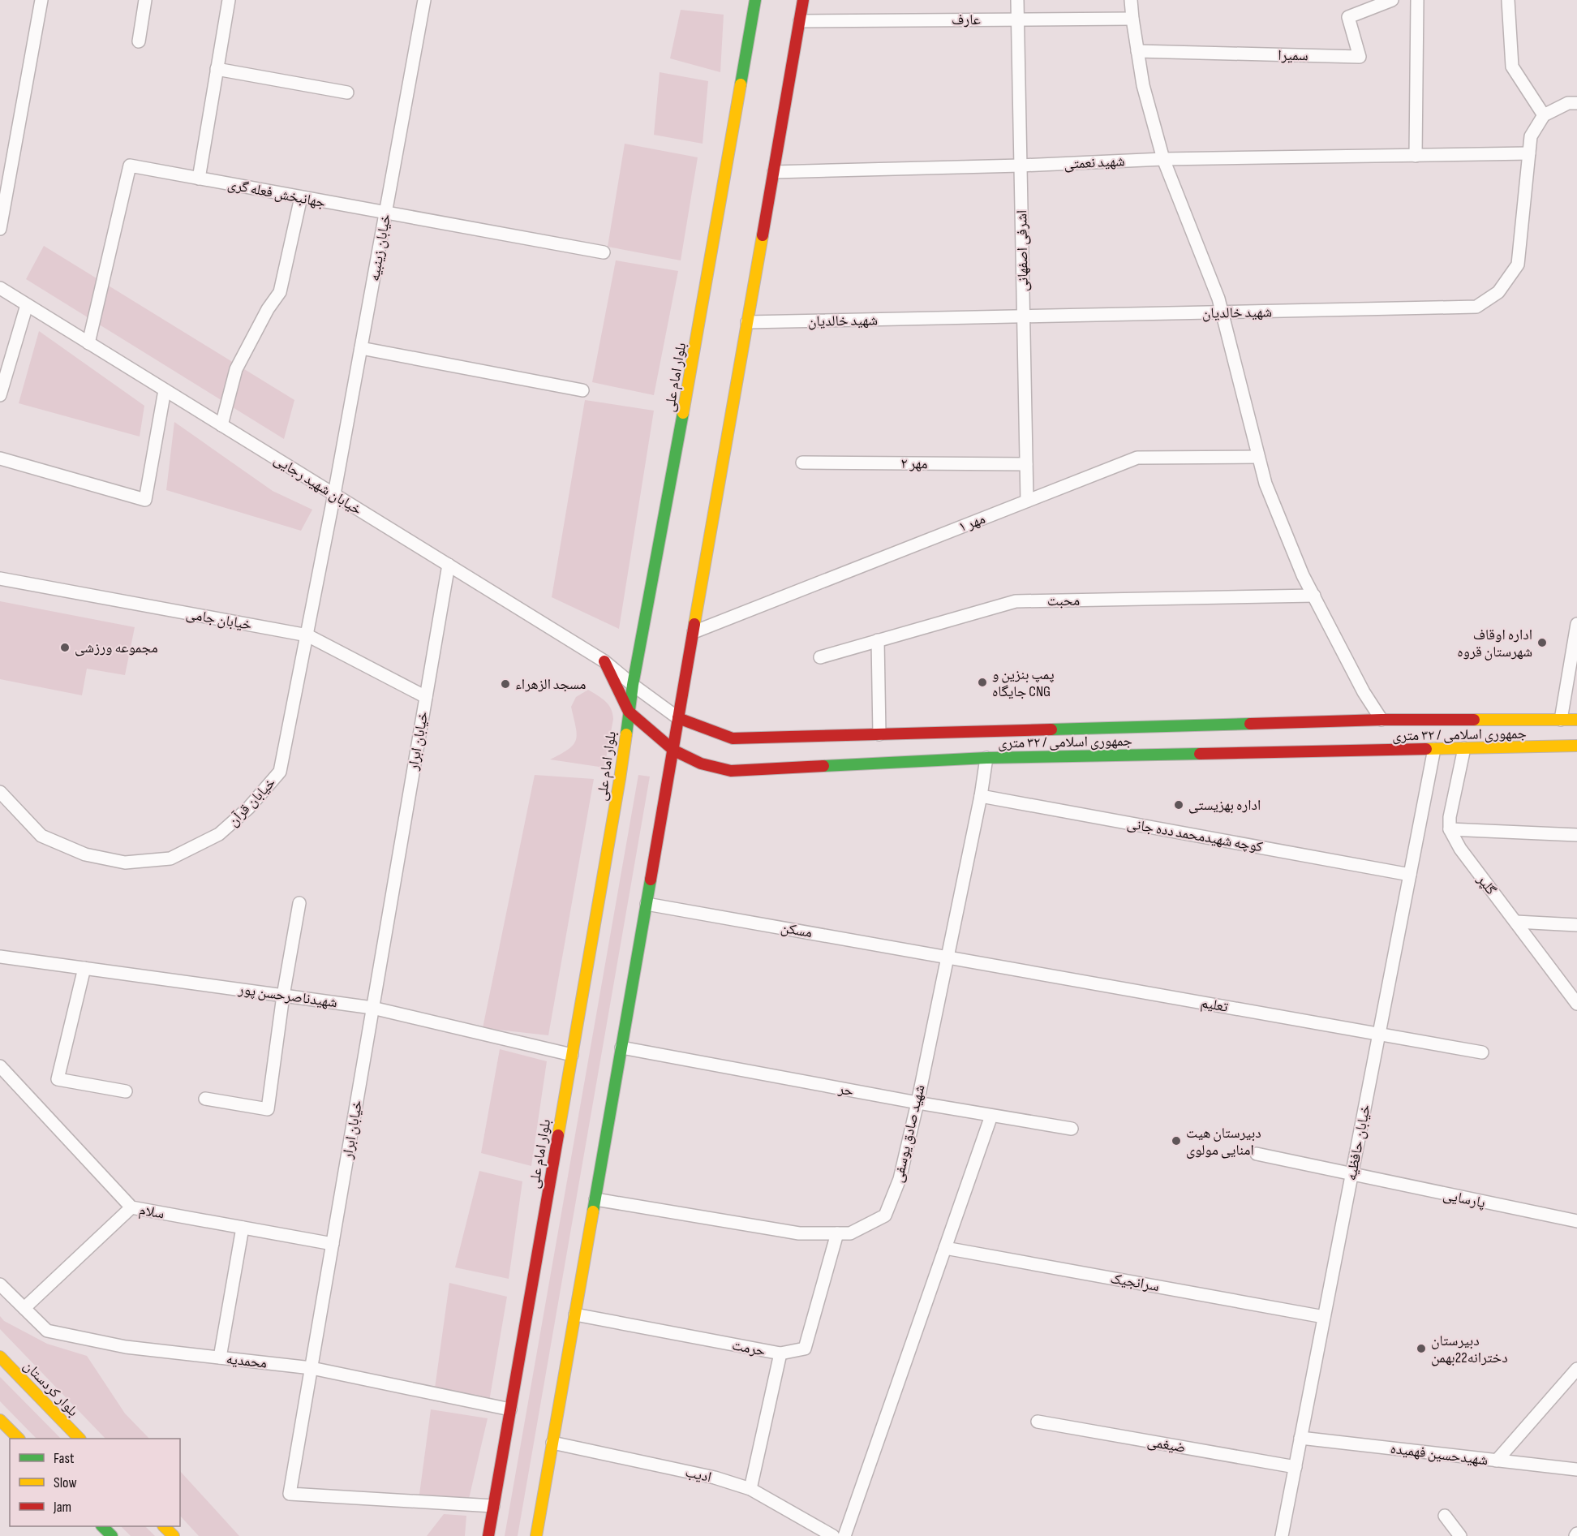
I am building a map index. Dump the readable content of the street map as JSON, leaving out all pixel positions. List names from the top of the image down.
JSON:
{
  "streets": {
    "main road": ["بلوار امام علی", "جمهوری اسلامی / ۳۲ متری", "بلوار کردستان"],
    "street": [
      "عارف",
      "سمیرا",
      "شهید نعمتی",
      "جهانبخش فعله گری",
      "خیابان زینبیه",
      "اشرفی اصفهانی",
      "شهید خالدیان",
      "مهر ۲",
      "خیابان شهید رجایی",
      "مهر ۱",
      "محبت",
      "خیابان جامی",
      "خیابان ابرار",
      "خیابان قرآن",
      "کوچه شهیدمحمد دده جانی",
      "گلپر",
      "مسکن",
      "شهیدناصرحسن پور",
      "تعلیم",
      "حر",
      "شهید صادق یوسفی",
      "خیابان حافظیه",
      "پارسایی",
      "سلام",
      "سرانجیک",
      "حرمت",
      "محمدیه",
      "ضیغمی",
      "شهیدحسین فهمیده",
      "ادیب"
    ]
  },
  "crossings": [
    ["عارف", "اشرفی اصفهانی"],
    ["شهید نعمتی", "اشرفی اصفهانی"],
    ["شهید نعمتی", "شهید خالدیان"],
    ["جهانبخش فعله گری", "خیابان زینبیه"],
    ["جهانبخش فعله گری", "خیابان شهید رجایی"],
    ["خیابان زینبیه", "خیابان شهید رجایی"],
    ["خیابان زینبیه", "خیابان قرآن"],
    ["اشرفی اصفهانی", "شهید خالدیان"],
    ["اشرفی اصفهانی", "مهر ۲"],
    ["اشرفی اصفهانی", "مهر ۱"],
    ["بلوار امام علی", "خیابان شهید رجایی"],
    ["بلوار امام علی", "جمهوری اسلامی / ۳۲ متری"],
    ["بلوار امام علی", "خیابان ابرار"],
    ["بلوار امام علی", "شهیدناصرحسن پور"],
    ["بلوار امام علی", "محمدیه"],
    ["خیابان شهید رجایی", "جمهوری اسلامی / ۳۲ متری"],
    ["خیابان شهید رجایی", "خیابان ابرار"],
    ["خیابان شهید رجایی", "خیابان قرآن"],
    ["خیابان جامی", "خیابان ابرار"],
    ["خیابان جامی", "خیابان قرآن"],
    ["جمهوری اسلامی / ۳۲ متری", "شهید صادق یوسفی"],
    ["جمهوری اسلامی / ۳۲ متری", "خیابان حافظیه"],
    ["خیابان ابرار", "شهیدناصرحسن پور"],
    ["خیابان ابرار", "سلام"],
    ["خیابان ابرار", "محمدیه"],
    ["کوچه شهیدمحمد دده جانی", "شهید صادق یوسفی"],
    ["کوچه شهیدمحمد دده جانی", "خیابان حافظیه"],
    ["مسکن", "تعلیم"],
    ["مسکن", "شهید صادق یوسفی"],
    ["تعلیم", "شهید صادق یوسفی"],
    ["تعلیم", "خیابان حافظیه"],
    ["حر", "شهید صادق یوسفی"],
    ["شهید صادق یوسفی", "حرمت"],
    ["خیابان حافظیه", "پارسایی"],
    ["خیابان حافظیه", "سرانجیک"],
    ["خیابان حافظیه", "ضیغمی"],
    ["خیابان حافظیه", "شهیدحسین فهمیده"]
  ],
  "places": [
    "اداره اوقاف شهرستان قروه",
    "مجموعه ورزشی",
    "پمپ بنزین و جایگاه CNG",
    "مسجد الزهراء",
    "اداره بهزیستی",
    "دبیرستان هیت امنایی مولوی",
    "دبیرستان دخترانه22بهمن"
  ],
  "legend": ["Fast", "Slow", "Jam"]
}
